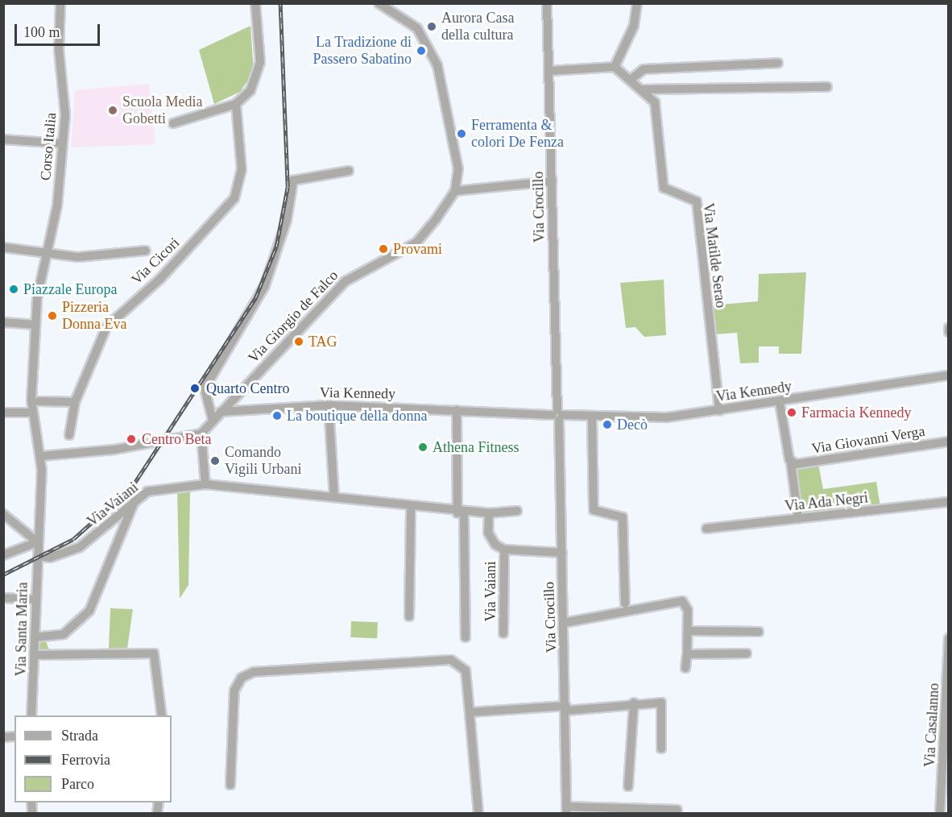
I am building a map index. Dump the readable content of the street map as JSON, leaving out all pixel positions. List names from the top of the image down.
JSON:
{
  "streets": {
    "street": [
      "Corso Italia",
      "Via Crocillo",
      "Via Matilde Serao",
      "Via Cicori",
      "Via Giorgio de Falco",
      "Via Kennedy",
      "Via Giovanni Verga",
      "Via Ada Negri",
      "Via Vaiani",
      "Via Santa Maria",
      "Via Casalanno"
    ]
  },
  "crossings": [
    ["Corso Italia", "Via Santa Maria"],
    ["Via Crocillo", "Via Kennedy"],
    ["Via Crocillo", "Via Vaiani"],
    ["Via Matilde Serao", "Via Kennedy"],
    ["Via Giorgio de Falco", "Via Kennedy"],
    ["Via Vaiani", "Via Santa Maria"]
  ],
  "places": [
    "Aurora Casa della cultura",
    "La Tradizione di Passero Sabatino",
    "Scuola Media Gobetti",
    "Ferramenta & colori De Fenza",
    "Provami",
    "Piazzale Europa",
    "Pizzeria Donna Eva",
    "TAG",
    "Quarto Centro",
    "Farmacia Kennedy",
    "La boutique della donna",
    "Decò",
    "Centro Beta",
    "Athena Fitness",
    "Comando Vigili Urbani"
  ],
  "legend": ["Strada", "Ferrovia", "Parco"],
  "scale_bar": "100 m"
}
